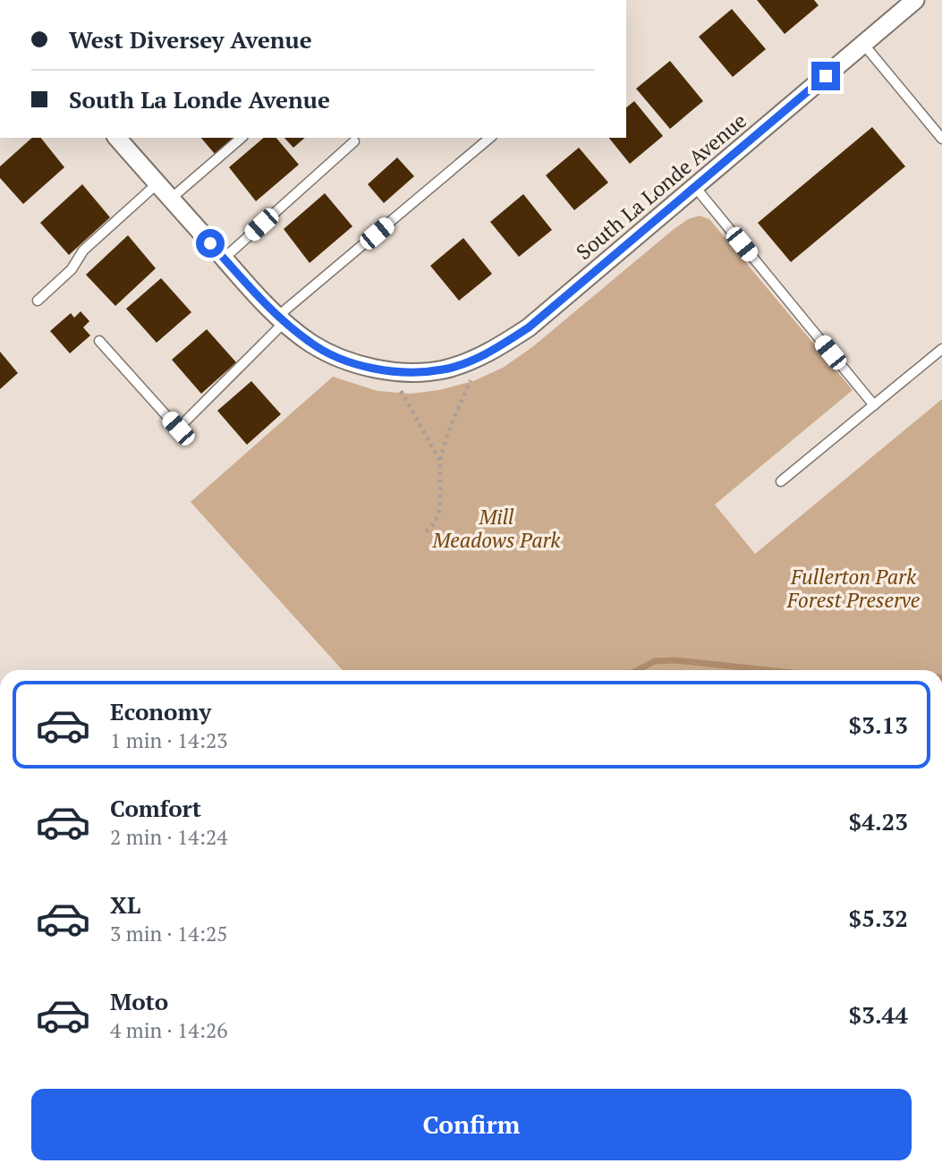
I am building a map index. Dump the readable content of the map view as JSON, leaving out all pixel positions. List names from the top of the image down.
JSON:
{
  "streets": {
    "street": ["South La Londe Avenue"]
  },
  "parks": ["Mill Meadows Park", "Fullerton Park Forest Preserve"],
  "page": {
    "banner": ["West Diversey Avenue", "South La Londe Avenue"],
    "list": [
      {
        "name": "Economy",
        "note": "1 min · 14:23",
        "value": "$3.13"
      },
      {
        "name": "Comfort",
        "note": "2 min · 14:24",
        "value": "$4.23"
      },
      {
        "name": "XL",
        "note": "3 min · 14:25",
        "value": "$5.32"
      },
      {
        "name": "Moto",
        "note": "4 min · 14:26",
        "value": "$3.44"
      }
    ],
    "buttons": "Confirm"
  }
}
